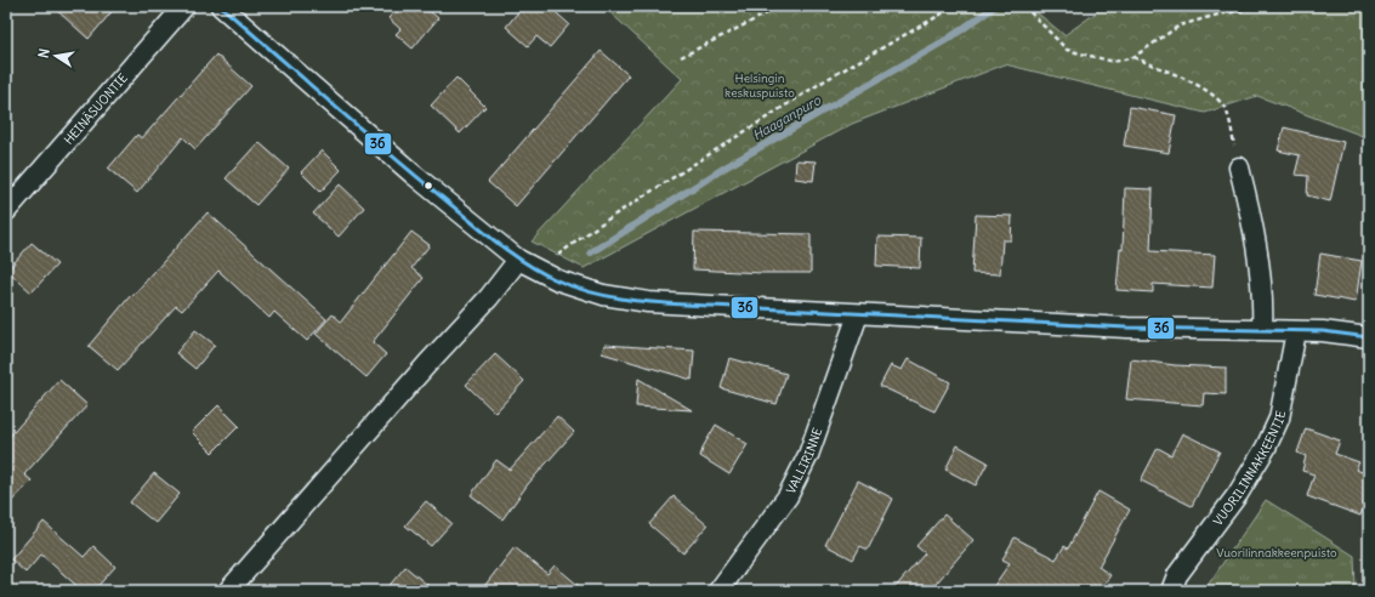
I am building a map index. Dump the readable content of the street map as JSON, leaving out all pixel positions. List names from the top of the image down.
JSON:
{
  "streets": {
    "street": ["HEINÄSUONTIE", "VALLIRINNE", "VUORILINNAKKEENTIE"]
  },
  "water": ["Haaganpuro"],
  "parks": ["Helsingin keskuspuisto", "Vuorilinnakkeenpuisto"],
  "lines": ["transit line 36"],
  "north": "left"
}
